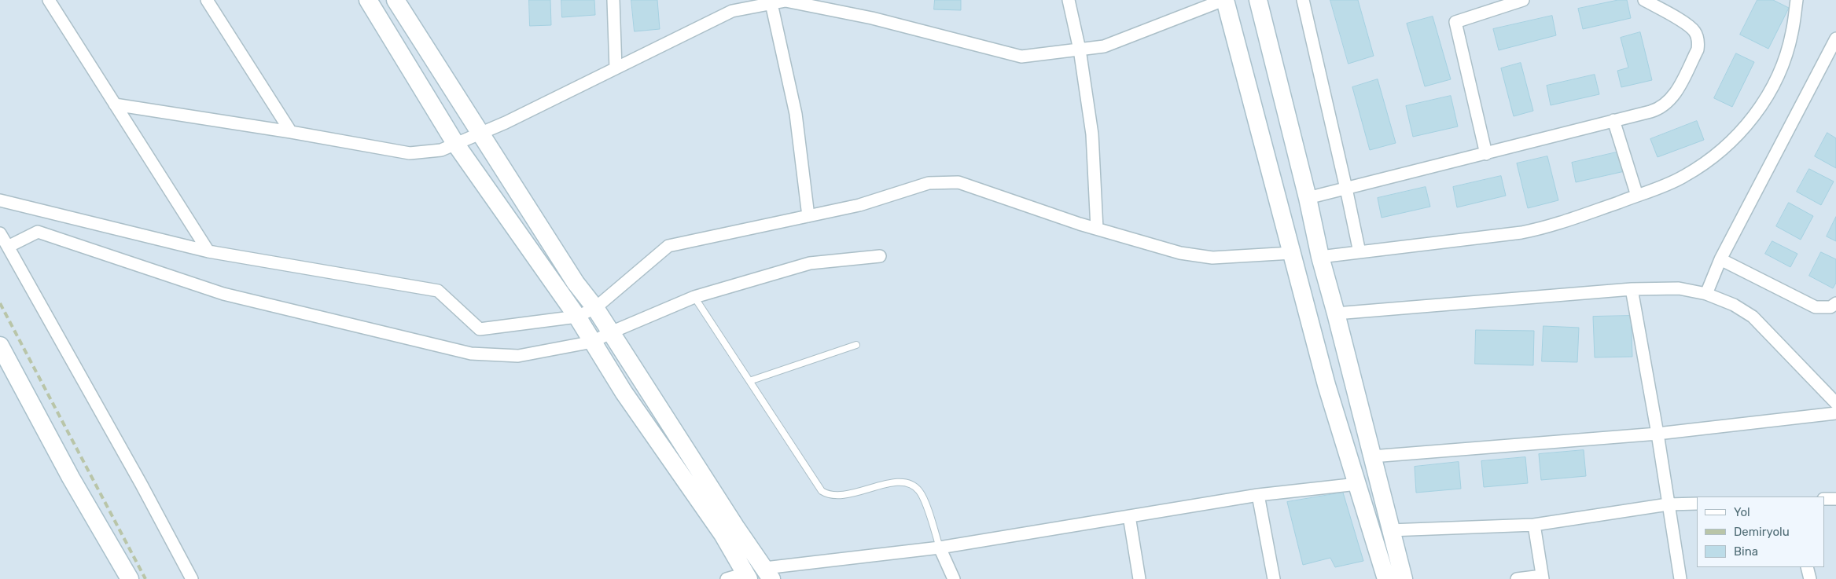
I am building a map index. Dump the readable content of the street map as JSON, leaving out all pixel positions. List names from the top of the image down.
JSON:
{
  "legend": ["Yol", "Demiryolu", "Bina"]
}
